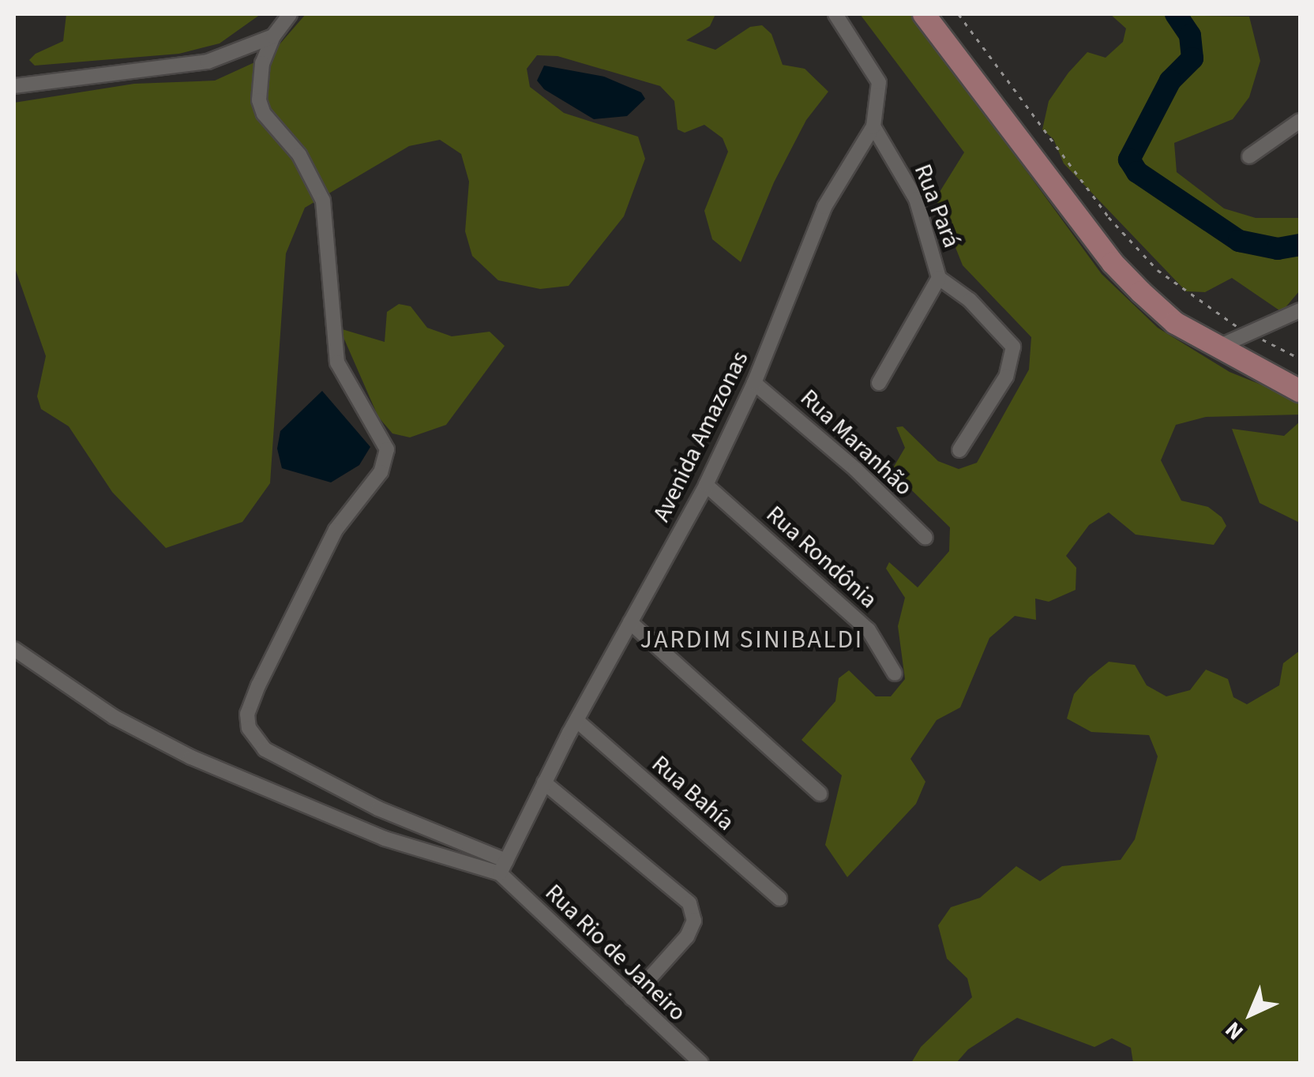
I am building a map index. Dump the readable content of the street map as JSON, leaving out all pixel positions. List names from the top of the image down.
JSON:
{
  "streets": {
    "street": [
      "Rua Pará",
      "Avenida Amazonas",
      "Rua Maranhão",
      "Rua Rondônia",
      "Rua Bahía",
      "Rua Rio de Janeiro"
    ]
  },
  "crossings": [
    ["Rua Pará", "Avenida Amazonas"],
    ["Avenida Amazonas", "Rua Maranhão"],
    ["Avenida Amazonas", "Rua Rondônia"],
    ["Avenida Amazonas", "Rua Bahía"],
    ["Avenida Amazonas", "Rua Rio de Janeiro"]
  ],
  "districts": ["JARDIM SINIBALDI"],
  "north": "bottom left"
}
